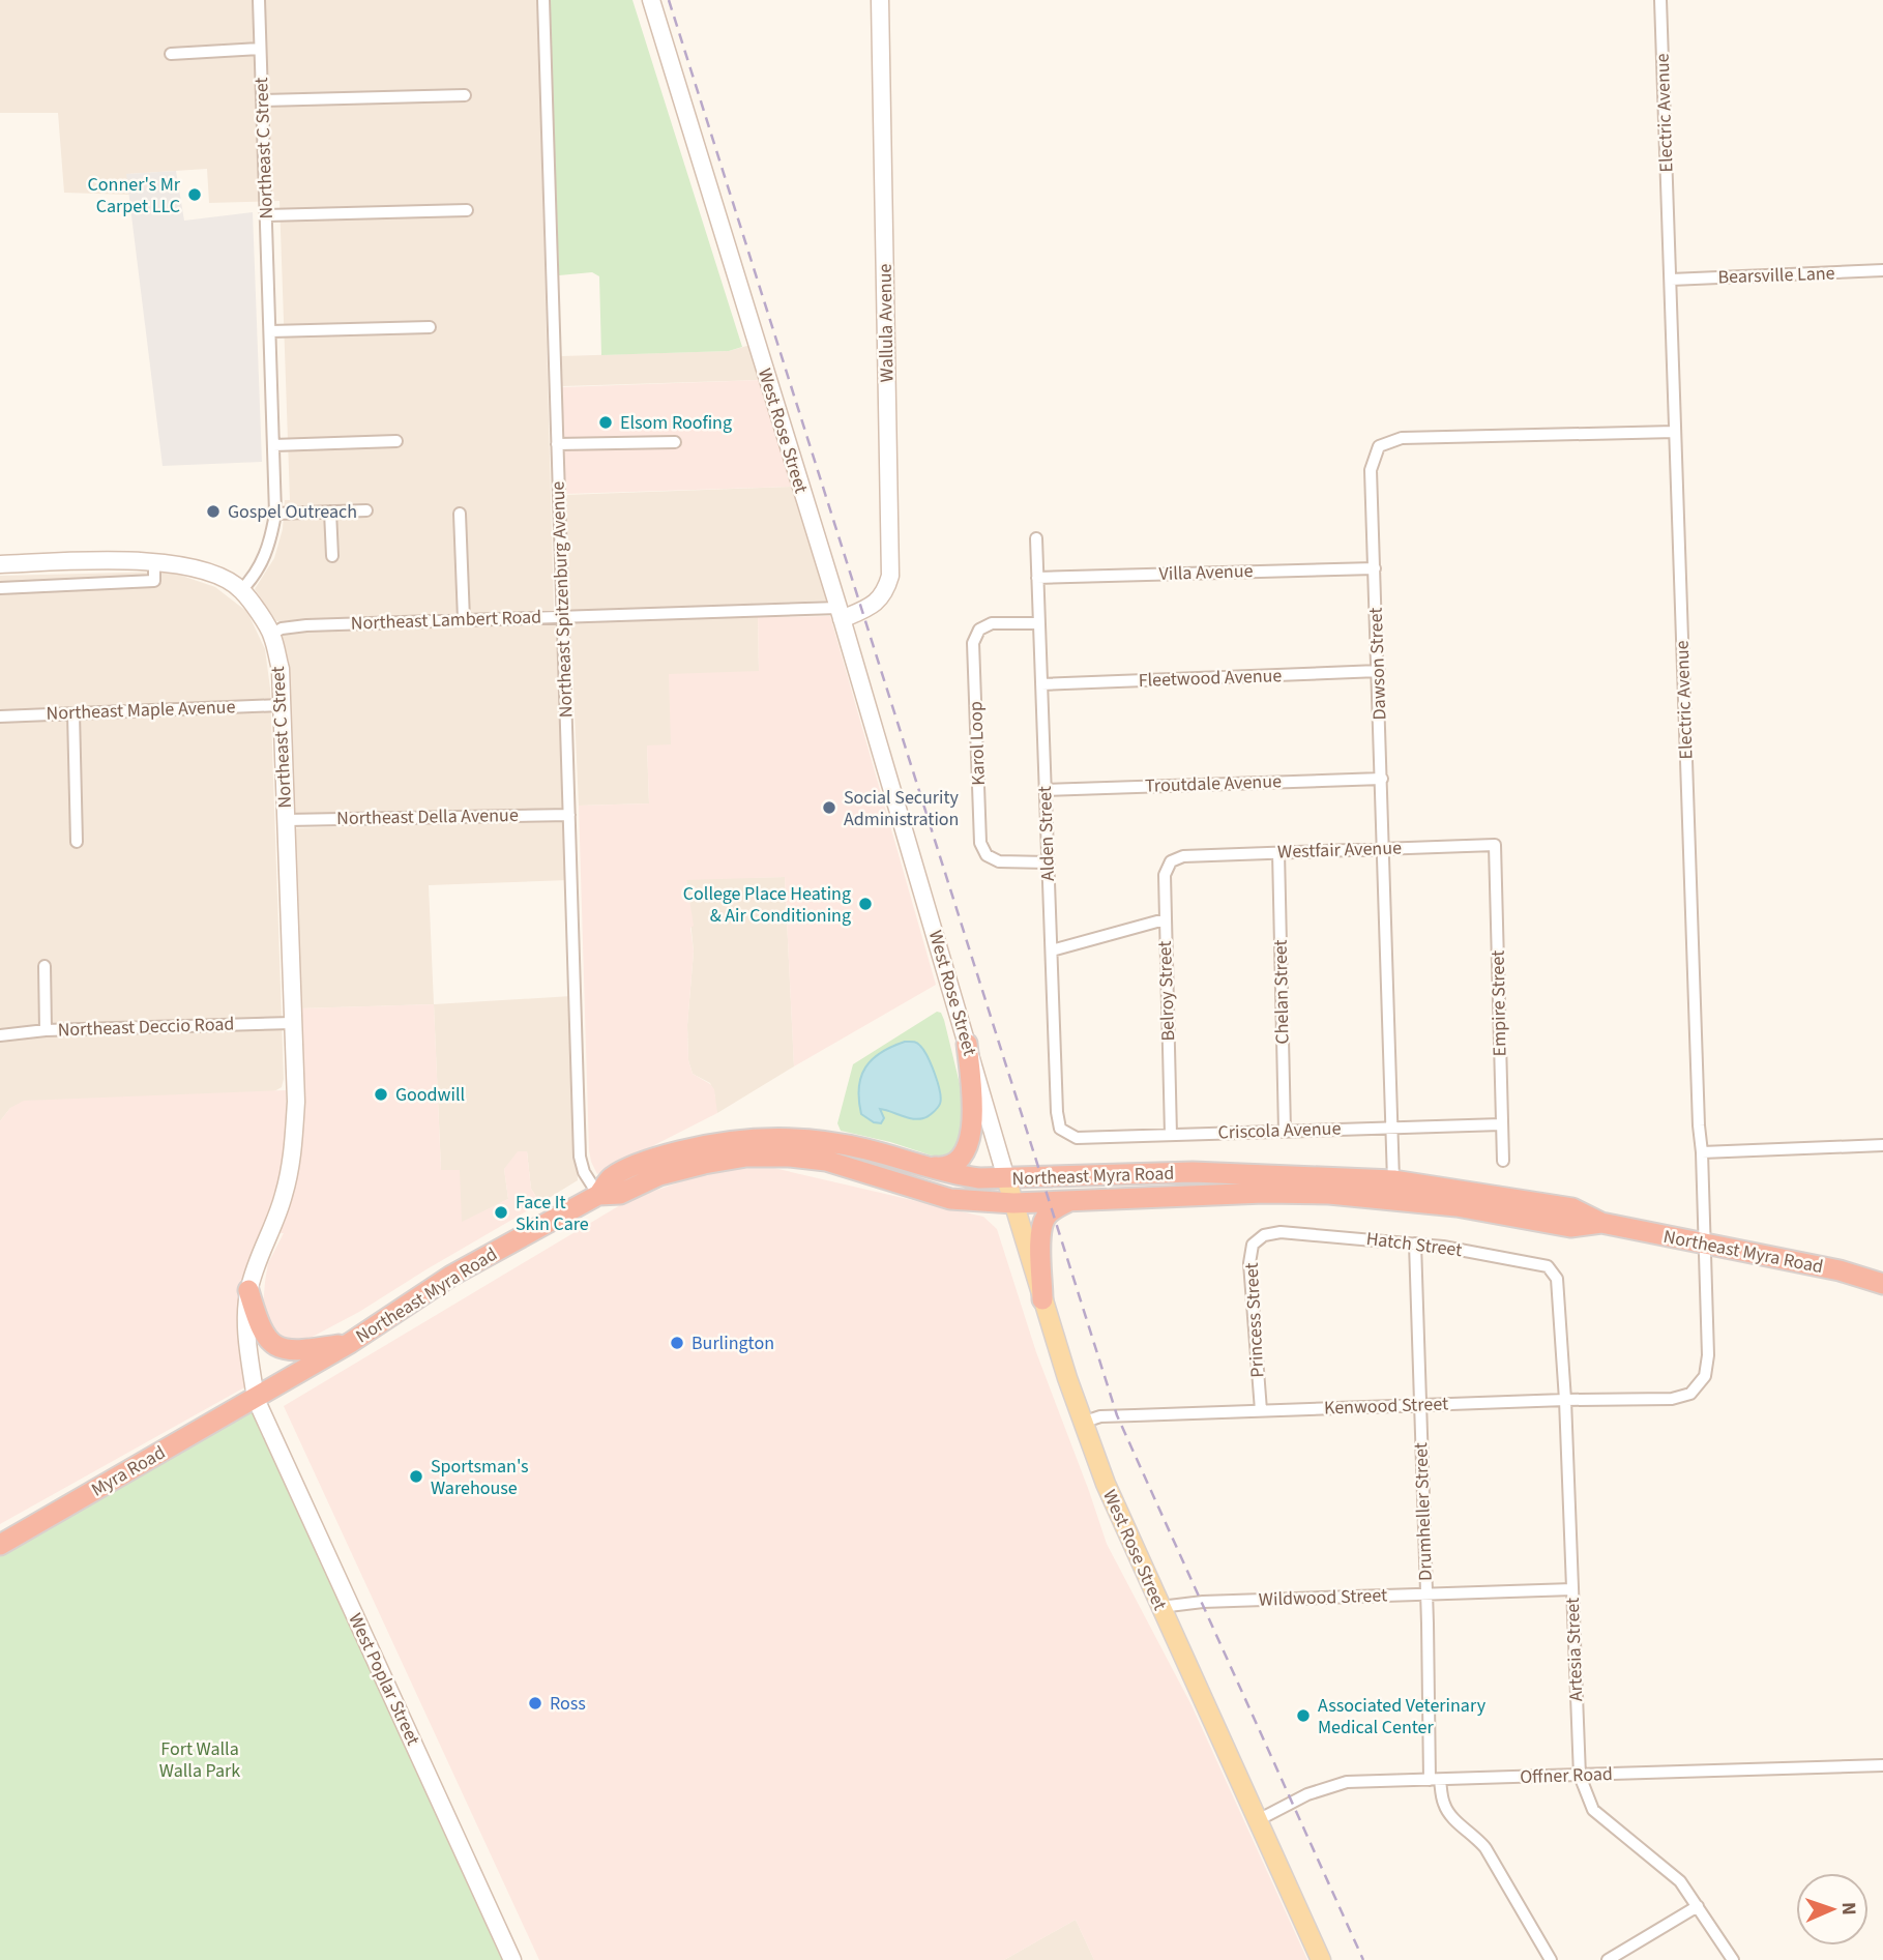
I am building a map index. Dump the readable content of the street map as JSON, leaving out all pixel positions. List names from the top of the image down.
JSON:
{
  "streets": {
    "highway": ["Northeast Myra Road", "Myra Road"],
    "main road": [
      "Northeast C Street",
      "Wallula Avenue",
      "West Rose Street",
      "West Poplar Street"
    ],
    "street": [
      "Electric Avenue",
      "Bearsville Lane",
      "Villa Avenue",
      "Northeast Spitzenburg Avenue",
      "Northeast Lambert Road",
      "Dawson Street",
      "Fleetwood Avenue",
      "Northeast Maple Avenue",
      "Karol Loop",
      "Troutdale Avenue",
      "Northeast Della Avenue",
      "Alden Street",
      "Westfair Avenue",
      "Belroy Street",
      "Chelan Street",
      "Empire Street",
      "Northeast Deccio Road",
      "Criscola Avenue",
      "Hatch Street",
      "Princess Street",
      "Kenwood Street",
      "Drumheller Street",
      "Wildwood Street",
      "Artesia Street",
      "Offner Road"
    ]
  },
  "crossings": [
    ["Electric Avenue", "Bearsville Lane"],
    ["Electric Avenue", "Dawson Street"],
    ["Electric Avenue", "Northeast Myra Road"],
    ["Electric Avenue", "Kenwood Street"],
    ["Northeast C Street", "Northeast Lambert Road"],
    ["Northeast C Street", "Northeast Maple Avenue"],
    ["Northeast C Street", "Northeast Della Avenue"],
    ["Northeast C Street", "Northeast Deccio Road"],
    ["Northeast C Street", "Northeast Myra Road"],
    ["Northeast C Street", "Myra Road"],
    ["Northeast C Street", "West Poplar Street"],
    ["Wallula Avenue", "West Rose Street"],
    ["Wallula Avenue", "Northeast Lambert Road"],
    ["West Rose Street", "Northeast Lambert Road"],
    ["West Rose Street", "Northeast Myra Road"],
    ["West Rose Street", "Kenwood Street"],
    ["West Rose Street", "Wildwood Street"],
    ["West Rose Street", "Offner Road"],
    ["Villa Avenue", "Dawson Street"],
    ["Villa Avenue", "Alden Street"],
    ["Northeast Spitzenburg Avenue", "Northeast Lambert Road"],
    ["Northeast Spitzenburg Avenue", "Northeast Della Avenue"],
    ["Northeast Spitzenburg Avenue", "Northeast Myra Road"],
    ["Dawson Street", "Fleetwood Avenue"],
    ["Dawson Street", "Troutdale Avenue"],
    ["Dawson Street", "Westfair Avenue"],
    ["Dawson Street", "Criscola Avenue"],
    ["Dawson Street", "Northeast Myra Road"],
    ["Fleetwood Avenue", "Alden Street"],
    ["Karol Loop", "Alden Street"],
    ["Troutdale Avenue", "Alden Street"],
    ["Alden Street", "Criscola Avenue"],
    ["Westfair Avenue", "Belroy Street"],
    ["Westfair Avenue", "Chelan Street"],
    ["Westfair Avenue", "Empire Street"],
    ["Belroy Street", "Criscola Avenue"],
    ["Chelan Street", "Criscola Avenue"],
    ["Empire Street", "Criscola Avenue"],
    ["Northeast Myra Road", "Myra Road"],
    ["Northeast Myra Road", "West Poplar Street"],
    ["Hatch Street", "Princess Street"],
    ["Hatch Street", "Drumheller Street"],
    ["Hatch Street", "Artesia Street"],
    ["Princess Street", "Kenwood Street"],
    ["Kenwood Street", "Drumheller Street"],
    ["Kenwood Street", "Artesia Street"],
    ["Myra Road", "West Poplar Street"],
    ["Drumheller Street", "Wildwood Street"],
    ["Drumheller Street", "Offner Road"],
    ["Wildwood Street", "Artesia Street"],
    ["Artesia Street", "Offner Road"]
  ],
  "parks": ["Fort Walla Walla Park"],
  "places": [
    "Conner's Mr Carpet LLC",
    "Elsom Roofing",
    "Gospel Outreach",
    "Social Security Administration",
    "College Place Heating & Air Conditioning",
    "Goodwill",
    "Face It Skin Care",
    "Burlington",
    "Sportsman's Warehouse",
    "Ross",
    "Associated Veterinary Medical Center"
  ],
  "north": "right"
}
